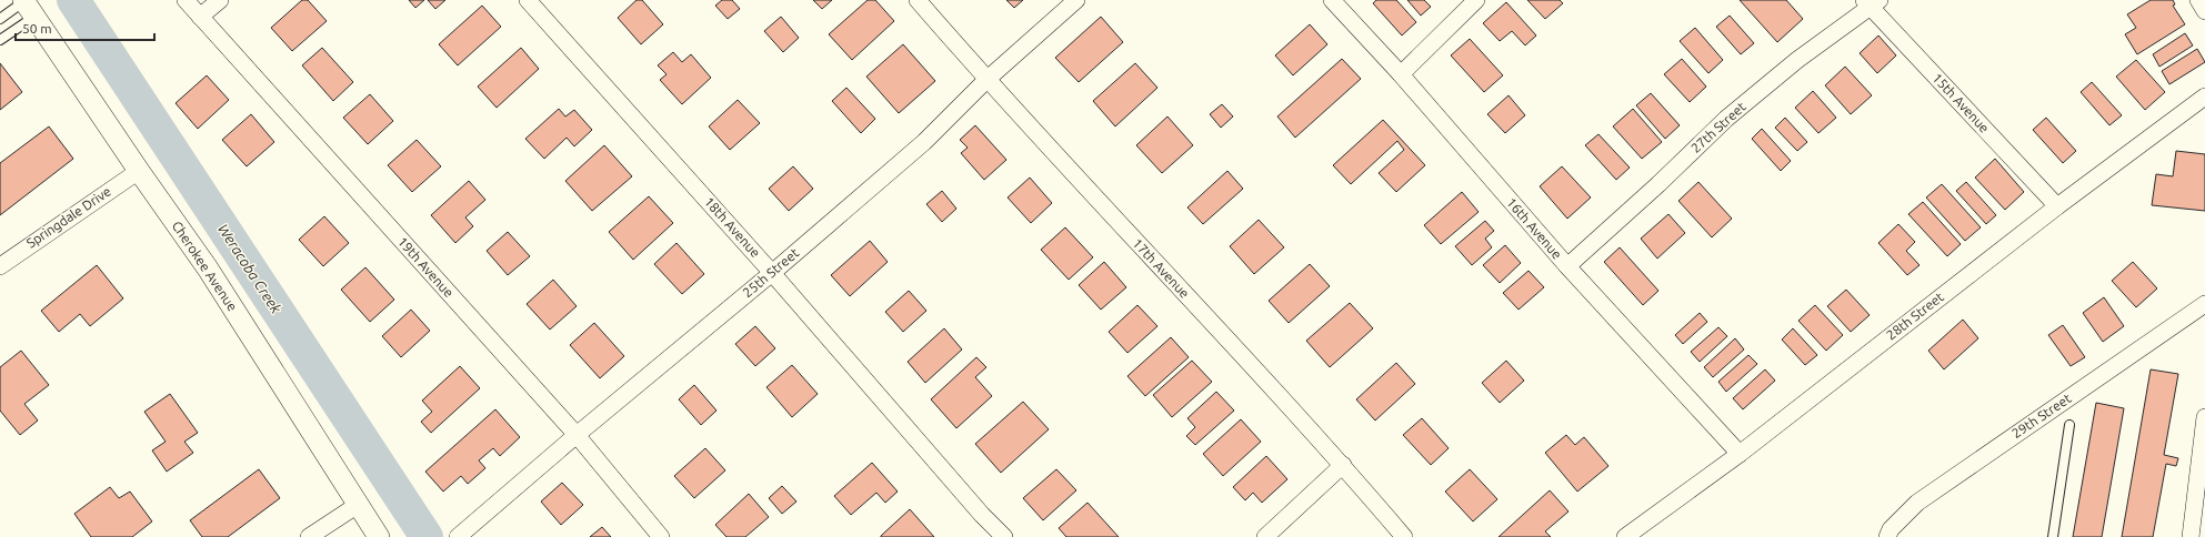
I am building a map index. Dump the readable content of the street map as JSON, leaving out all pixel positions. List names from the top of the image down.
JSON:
{
  "streets": {
    "street": [
      "15th Avenue",
      "27th Street",
      "Springdale Drive",
      "18th Avenue",
      "16th Avenue",
      "Cherokee Avenue",
      "19th Avenue",
      "17th Avenue",
      "25th Street",
      "28th Street",
      "29th Street"
    ]
  },
  "crossings": [
    ["15th Avenue", "27th Street"],
    ["15th Avenue", "28th Street"],
    ["27th Street", "16th Avenue"],
    ["Springdale Drive", "Cherokee Avenue"],
    ["18th Avenue", "25th Street"],
    ["16th Avenue", "28th Street"],
    ["19th Avenue", "25th Street"],
    ["17th Avenue", "25th Street"]
  ],
  "water": ["Weracoba Creek"],
  "scale_bar": "50 m"
}
